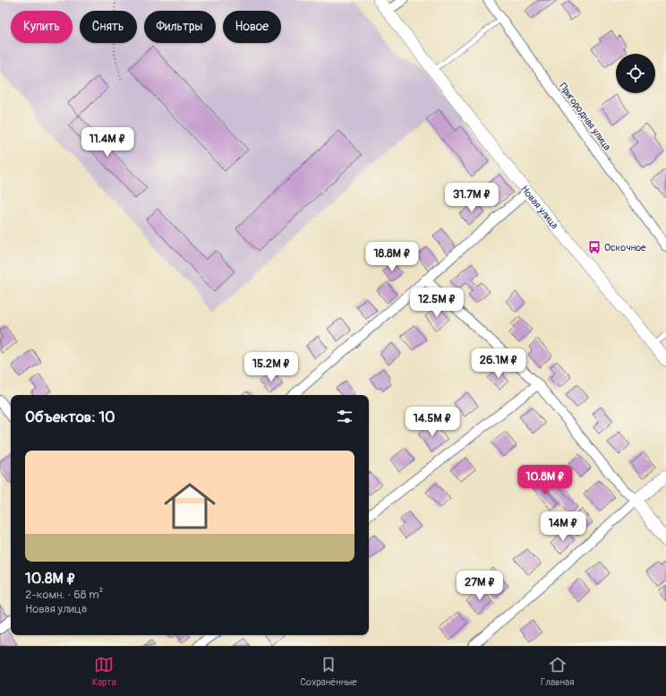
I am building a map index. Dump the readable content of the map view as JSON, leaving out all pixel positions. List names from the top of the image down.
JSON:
{
  "streets": {
    "street": ["Пригородная улица", "Новая улица"]
  },
  "places": {
    "bus stop": ["Оскочное"]
  },
  "page": {
    "chip": [
      "Купить",
      "Снять",
      "Фильтры",
      "Новое"
    ],
    "price": [
      "11.4M ₽",
      "31.7M ₽",
      "18.8M ₽",
      "12.5M ₽",
      "26.1M ₽",
      "15.2M ₽",
      "14.5M ₽",
      "10.8M ₽",
      "14M ₽",
      "27M ₽"
    ],
    "heading": "Объектов: 10",
    "list": [
      {
        "name": "10.8M ₽",
        "note": "2-комн. · 68 m² · Новая улица"
      }
    ],
    "tabs": ["Карта", "Сохранённые", "Главная"]
  }
}
